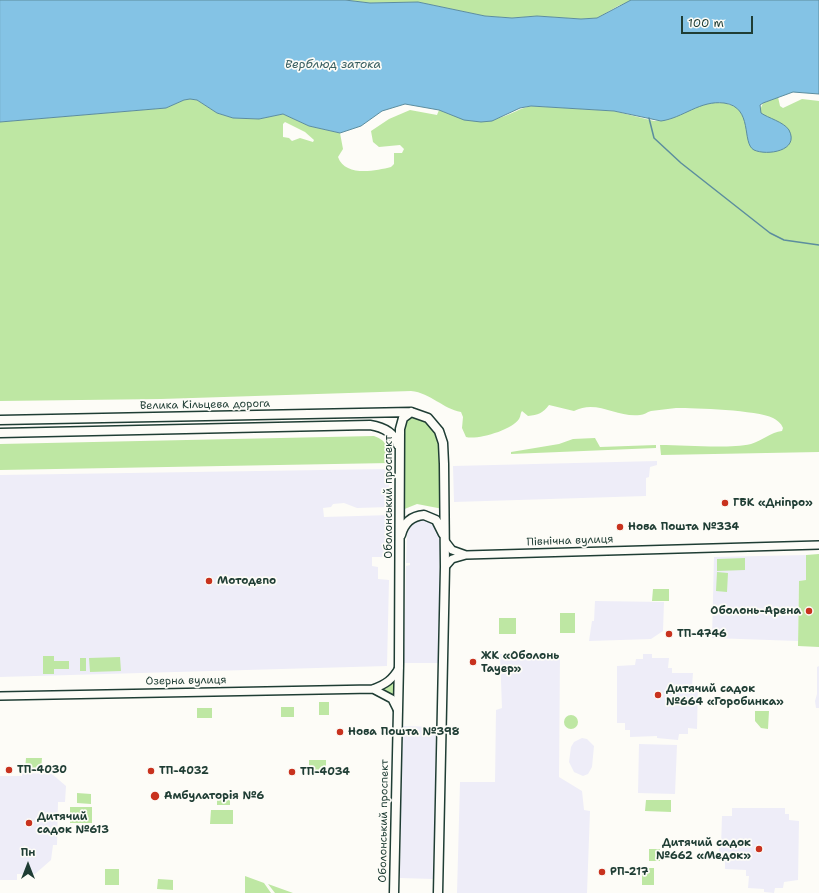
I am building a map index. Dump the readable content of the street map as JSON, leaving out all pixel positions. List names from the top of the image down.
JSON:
{
  "streets": {
    "main road": ["Велика Кільцева дорога", "Оболонський проспект"],
    "street": ["Північна вулиця", "Озерна вулиця"]
  },
  "crossings": [
    ["Велика Кільцева дорога", "Оболонський проспект"]
  ],
  "water": ["Верблюд затока"],
  "places": [
    "ГБК «Дніпро»",
    "Нова Пошта №334",
    "Мотодепо",
    "Оболонь-Арена",
    "ТП-4746",
    "ЖК «Оболонь Тауер»",
    "Дитячий садок №664 «Горобинка»",
    "Нова Пошта №398",
    "ТП-4030",
    "ТП-4032",
    "ТП-4034",
    "Амбулаторія №6",
    "Дитячий садок №613",
    "Дитячий садок №662 «Медок»",
    "РП-217"
  ],
  "scale_bar": "100 m",
  "north": "top"
}
